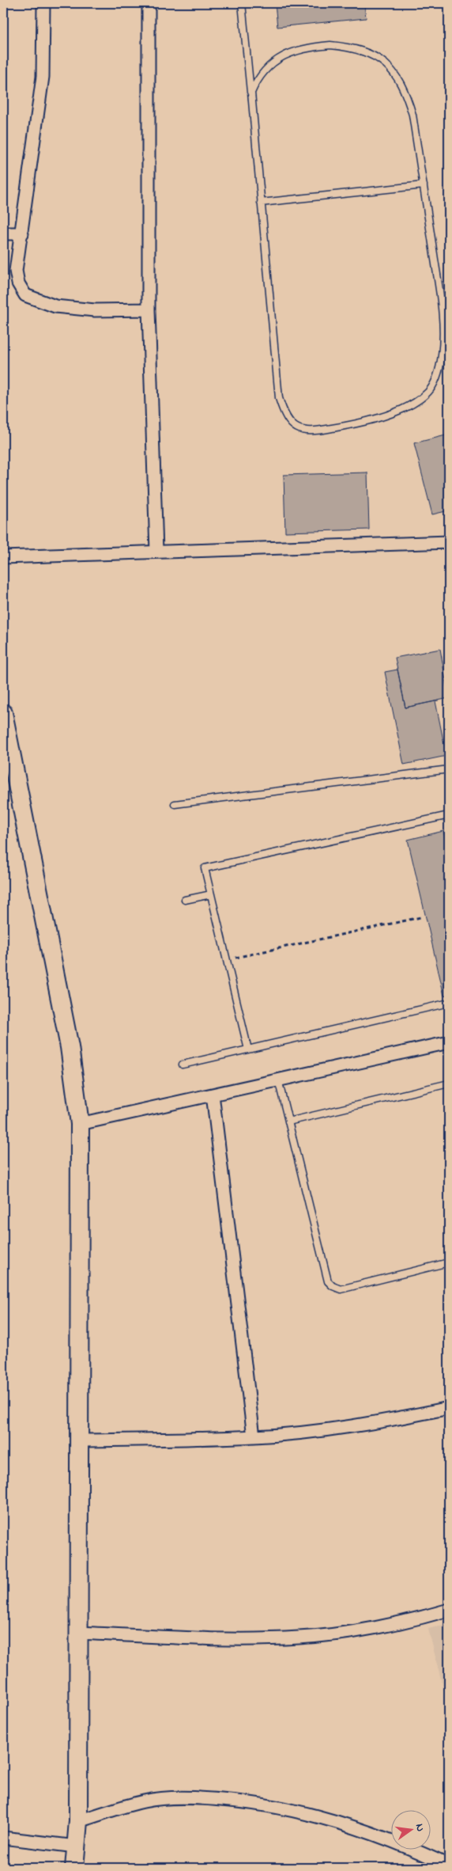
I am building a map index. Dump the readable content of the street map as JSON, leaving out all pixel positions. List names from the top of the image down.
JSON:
{
  "north": "right"
}
